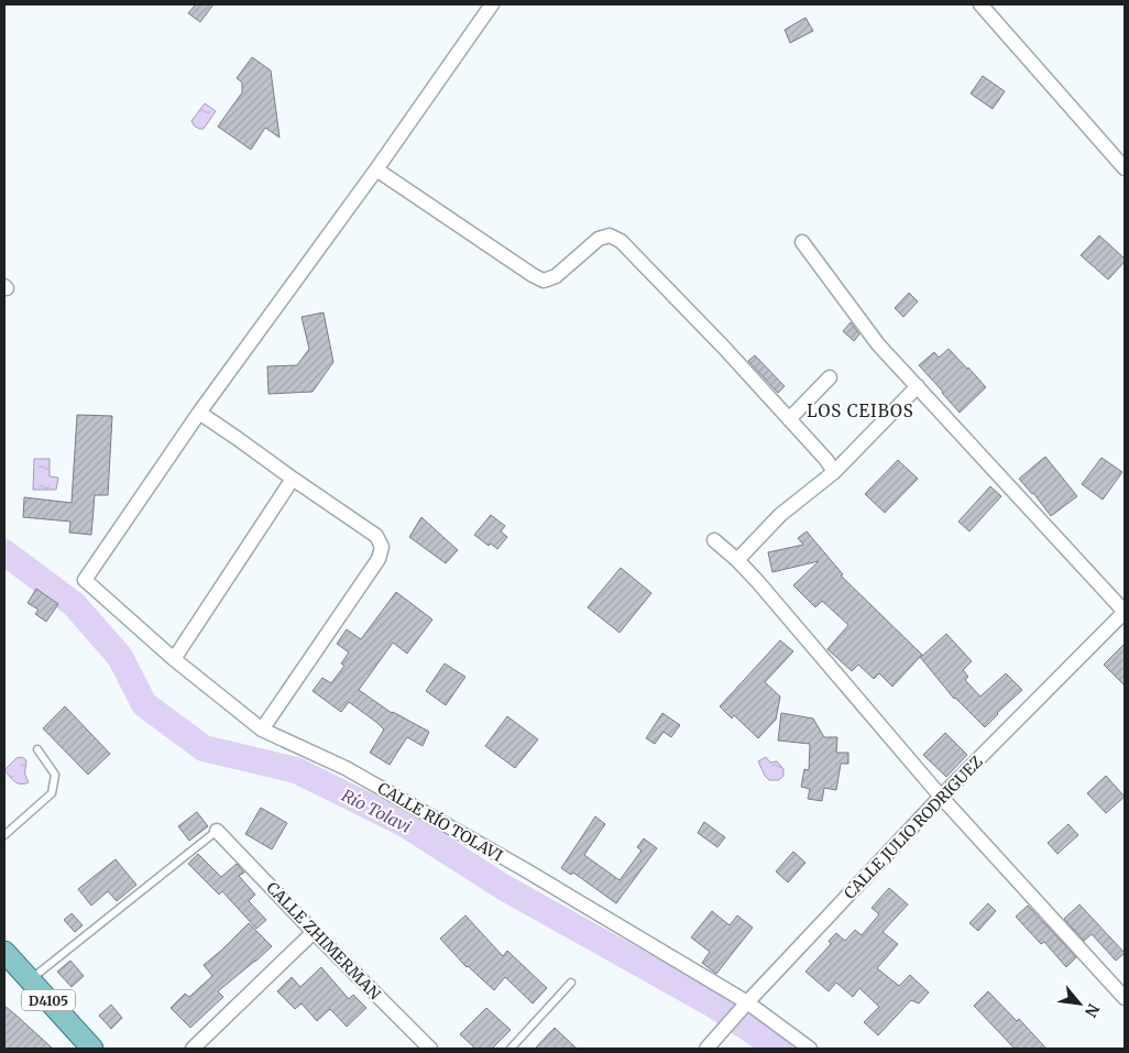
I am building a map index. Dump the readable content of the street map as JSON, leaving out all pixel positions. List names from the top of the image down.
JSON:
{
  "streets": {
    "main road": ["D4105"],
    "street": ["CALLE RÍO TOLAVI", "CALLE JULIO RODRIGUEZ", "CALLE ZHIMERMAN"]
  },
  "crossings": [
    ["CALLE RÍO TOLAVI", "CALLE JULIO RODRIGUEZ"]
  ],
  "districts": ["LOS CEIBOS"],
  "water": ["Río Tolavi"],
  "north": "bottom right"
}
